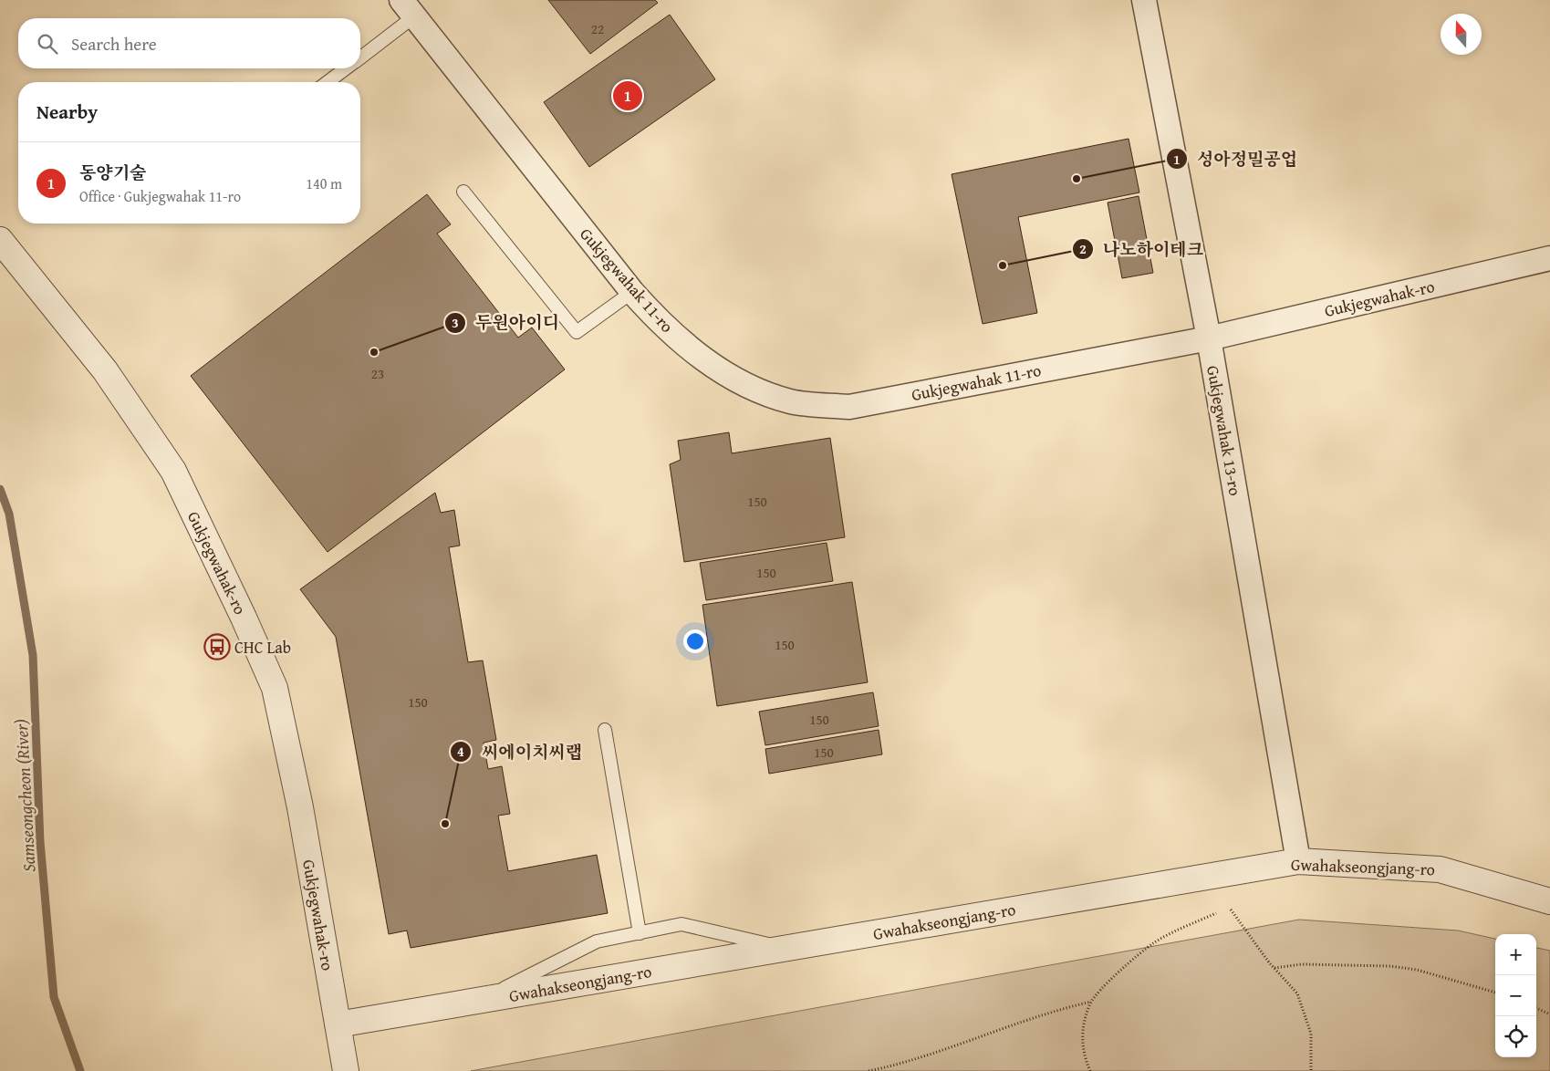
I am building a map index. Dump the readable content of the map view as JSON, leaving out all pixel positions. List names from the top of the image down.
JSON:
{
  "streets": {
    "street": [
      "Gukjegwahak 11-ro",
      "Gukjegwahak-ro",
      "Gukjegwahak 13-ro",
      "Gwahakseongjang-ro"
    ]
  },
  "crossings": [
    ["Gukjegwahak 11-ro", "Gukjegwahak-ro"],
    ["Gukjegwahak 11-ro", "Gukjegwahak 13-ro"],
    ["Gukjegwahak-ro", "Gukjegwahak 13-ro"],
    ["Gukjegwahak-ro", "Gwahakseongjang-ro"],
    ["Gukjegwahak 13-ro", "Gwahakseongjang-ro"]
  ],
  "water": ["Samseongcheon (River)"],
  "places": {
    "other": [
      "성아정밀공업",
      "나노하이테크",
      "두원아이디",
      "씨에이치씨랩"
    ],
    "bus stop": ["CHC Lab"]
  },
  "house_numbers": [
    "22",
    "23",
    "150",
    "150",
    "150",
    "150",
    "150",
    "150"
  ],
  "north": "top",
  "page": {
    "search": "Search here",
    "pins": "1",
    "heading": "Nearby",
    "list": [
      {
        "mark": "1",
        "name": "동양기술",
        "note": "Office · Gukjegwahak 11-ro",
        "value": "140 m"
      }
    ],
    "map_buttons": ["+", "−"]
  }
}
